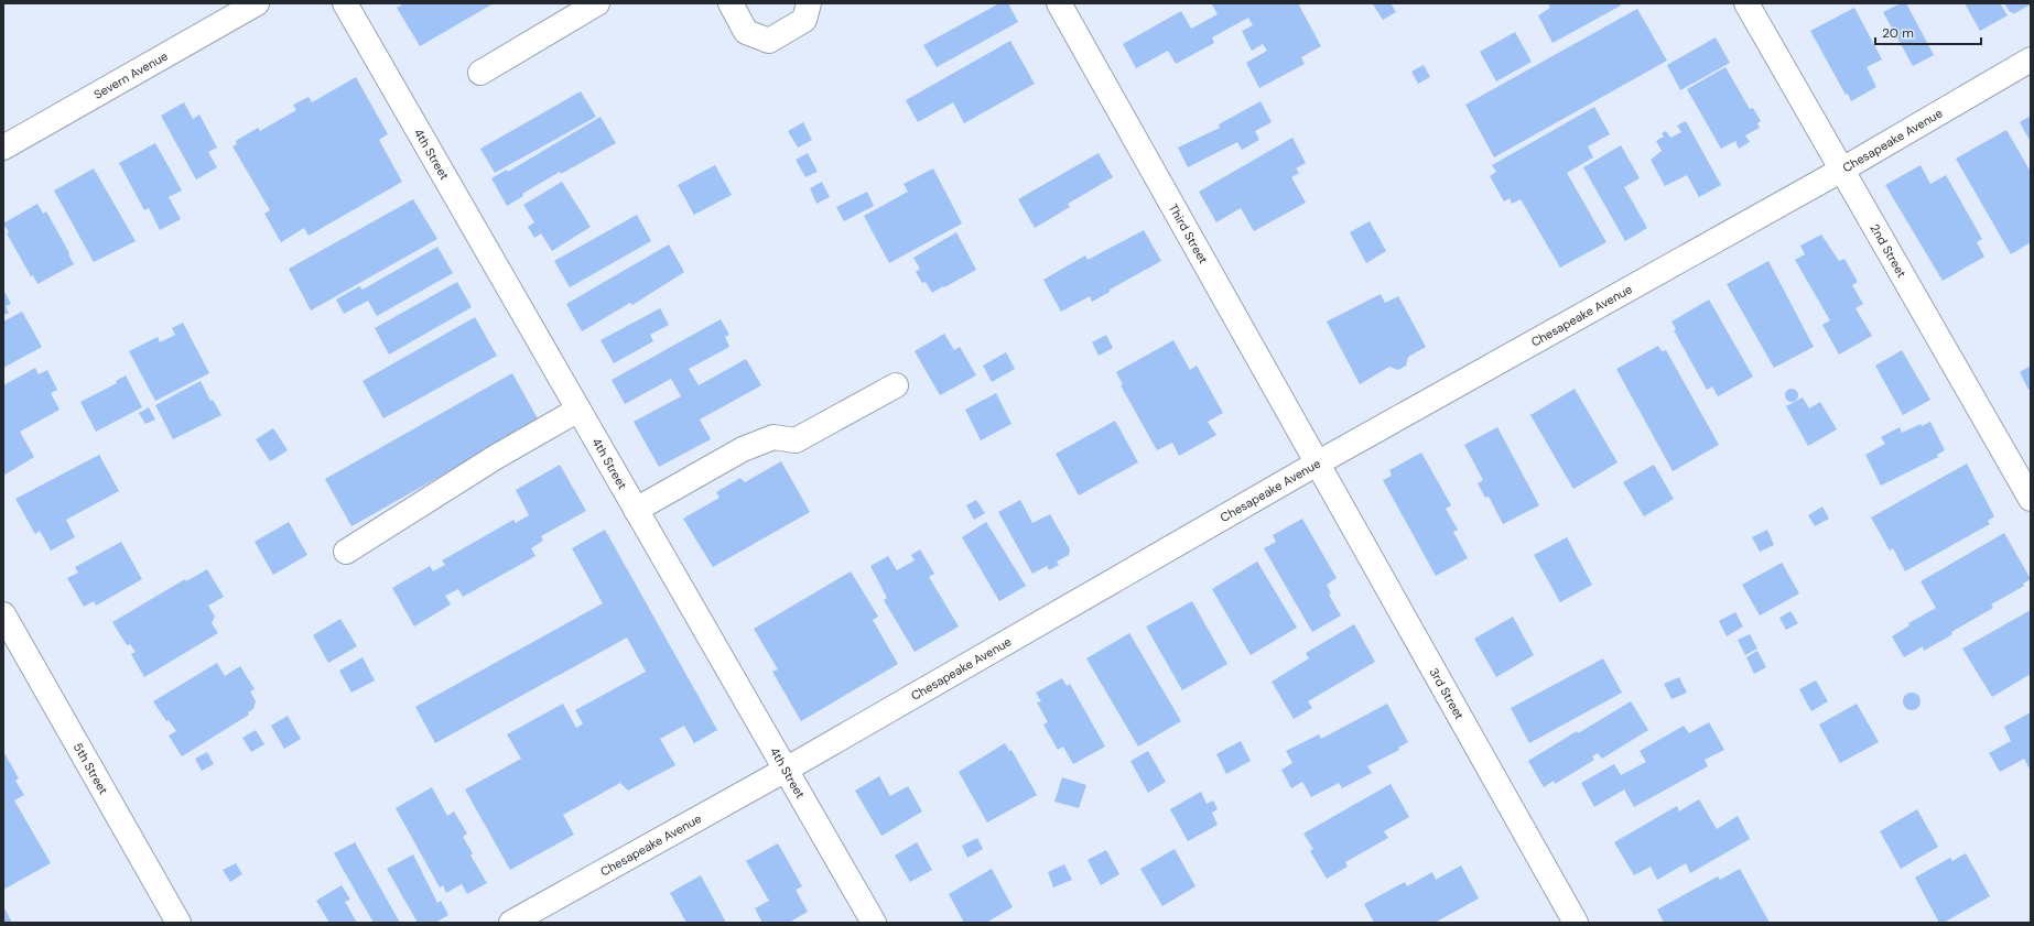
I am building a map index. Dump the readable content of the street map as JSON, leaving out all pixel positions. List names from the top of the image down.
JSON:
{
  "streets": {
    "street": [
      "Severn Avenue",
      "Chesapeake Avenue",
      "4th Street",
      "Third Street",
      "2nd Street",
      "3rd Street",
      "5th Street"
    ]
  },
  "crossings": [
    ["Chesapeake Avenue", "4th Street"],
    ["Chesapeake Avenue", "Third Street"],
    ["Chesapeake Avenue", "2nd Street"],
    ["Chesapeake Avenue", "3rd Street"],
    ["Third Street", "3rd Street"]
  ],
  "scale_bar": "20 m"
}
